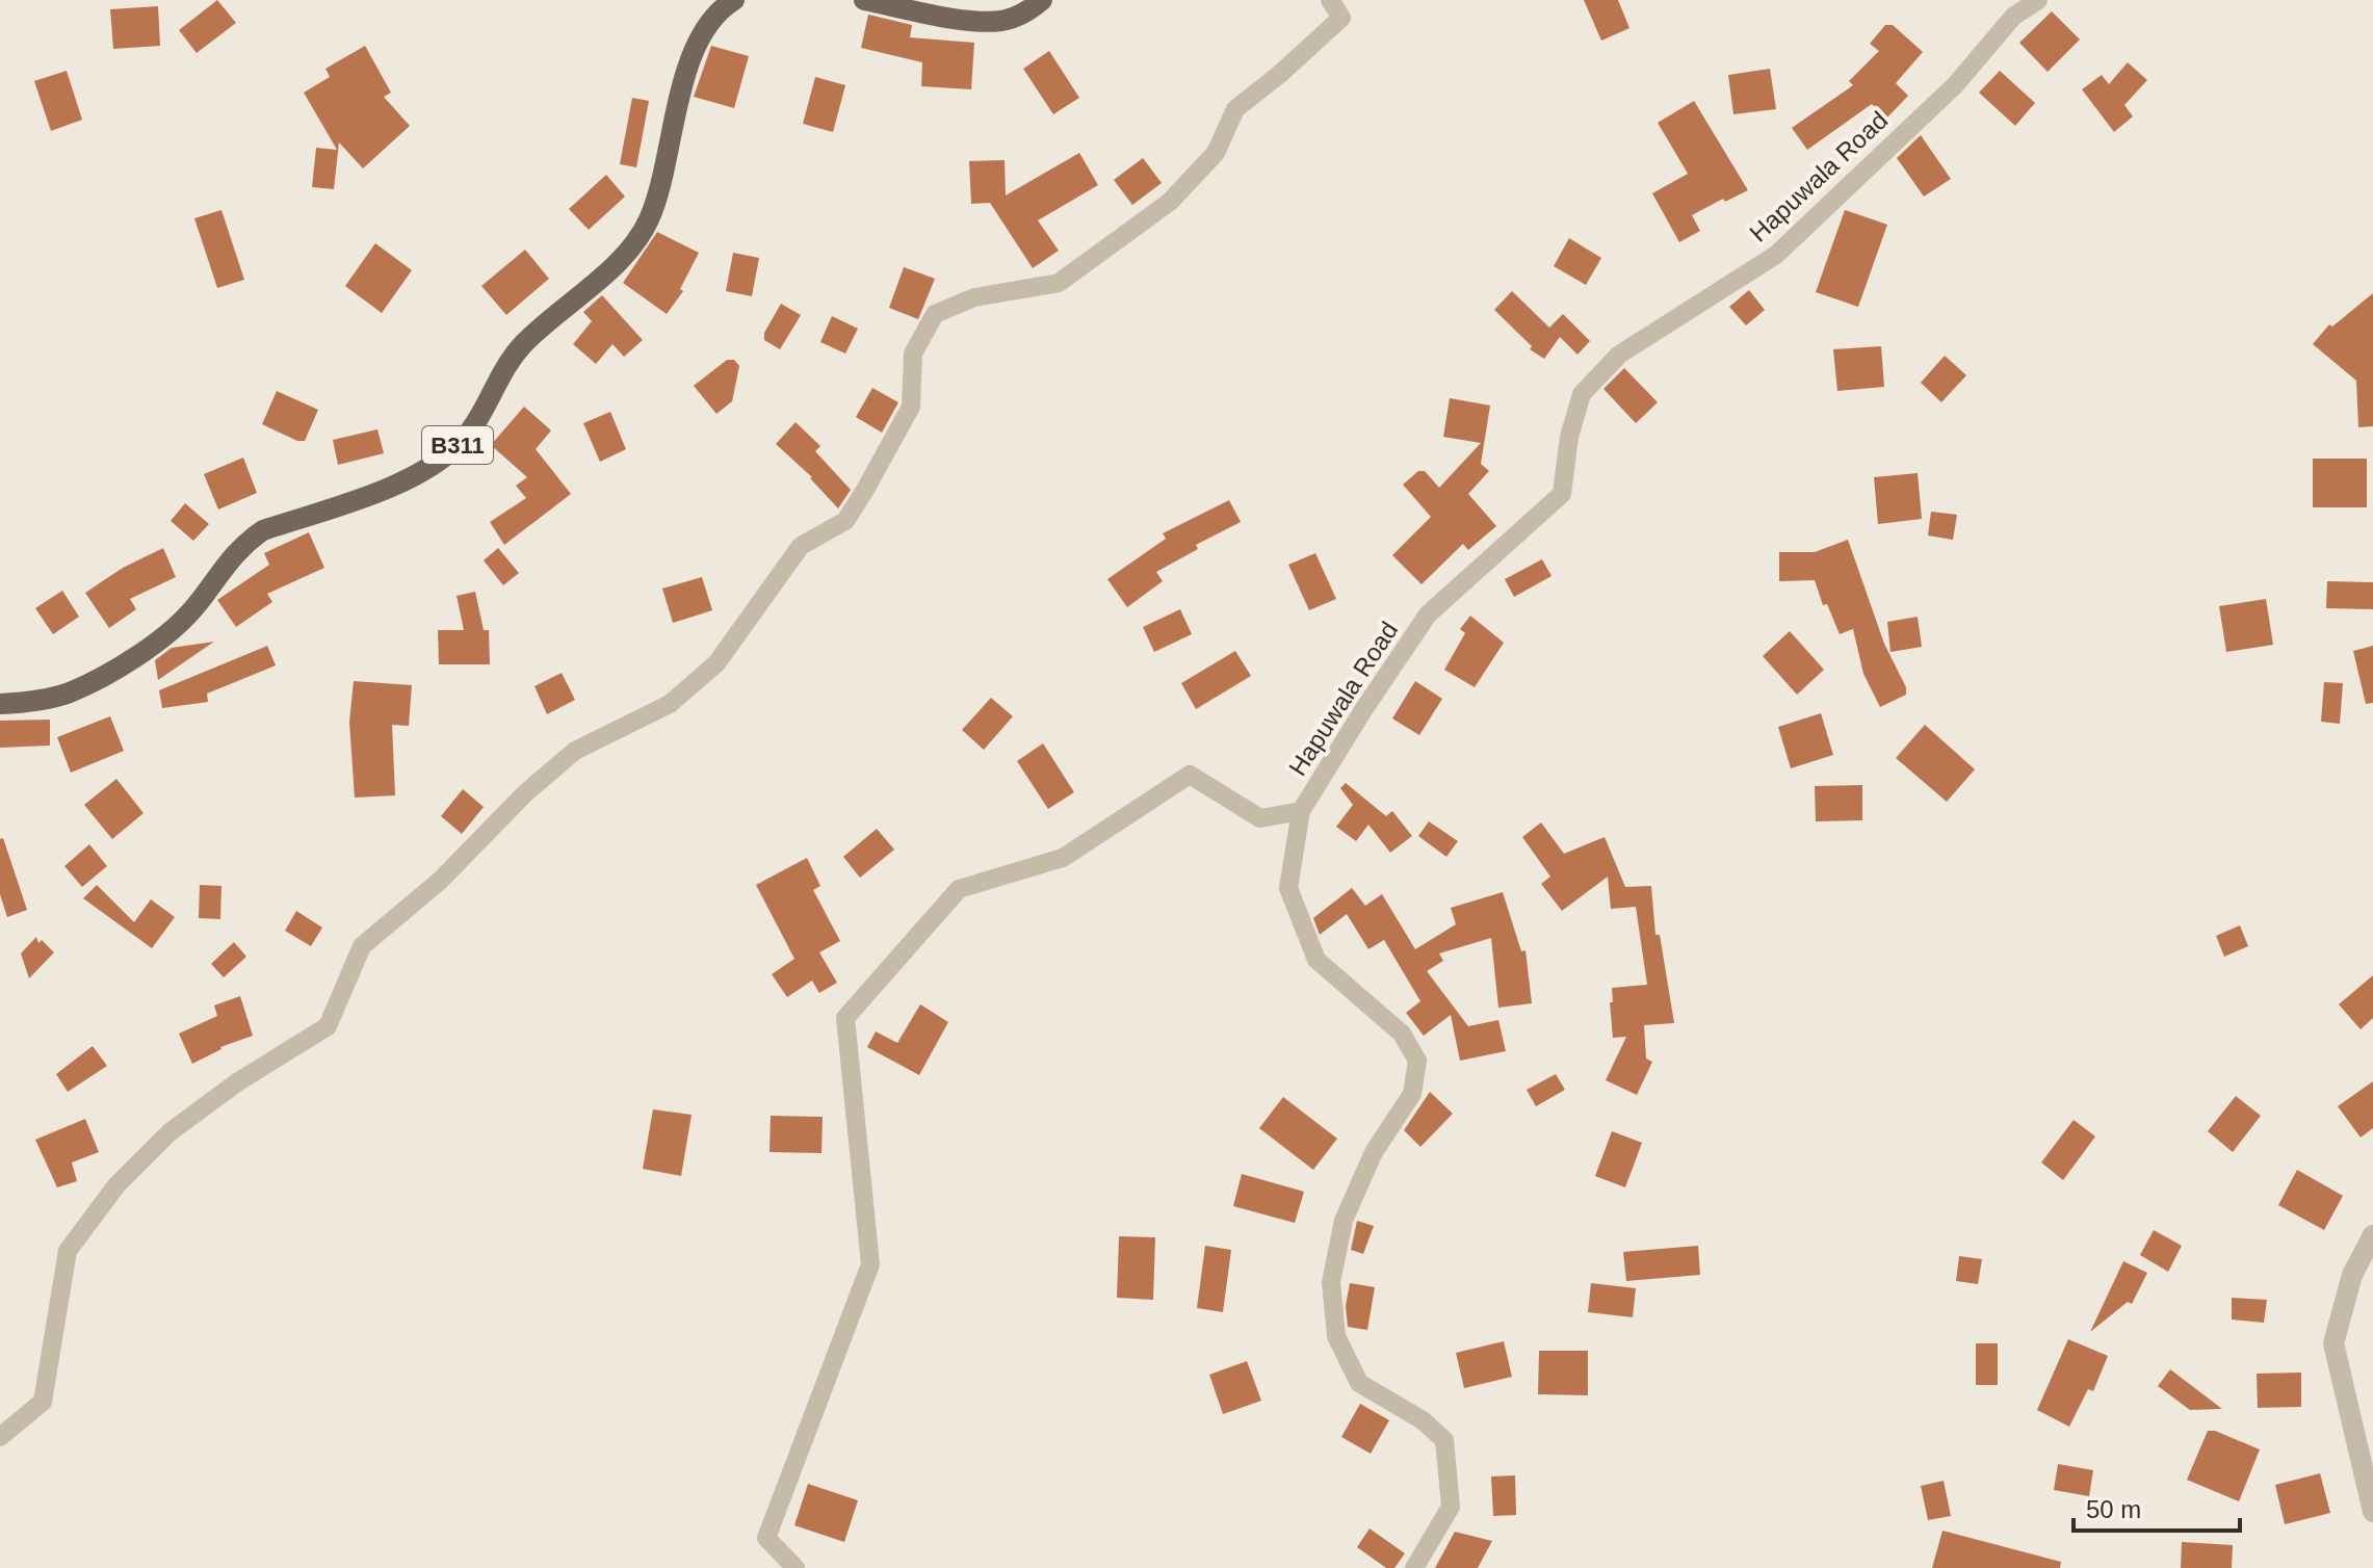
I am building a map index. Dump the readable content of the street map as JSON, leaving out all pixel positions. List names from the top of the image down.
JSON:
{
  "streets": {
    "main road": ["B311"],
    "street": ["Hapuwala Road"]
  },
  "scale_bar": "50 m"
}
